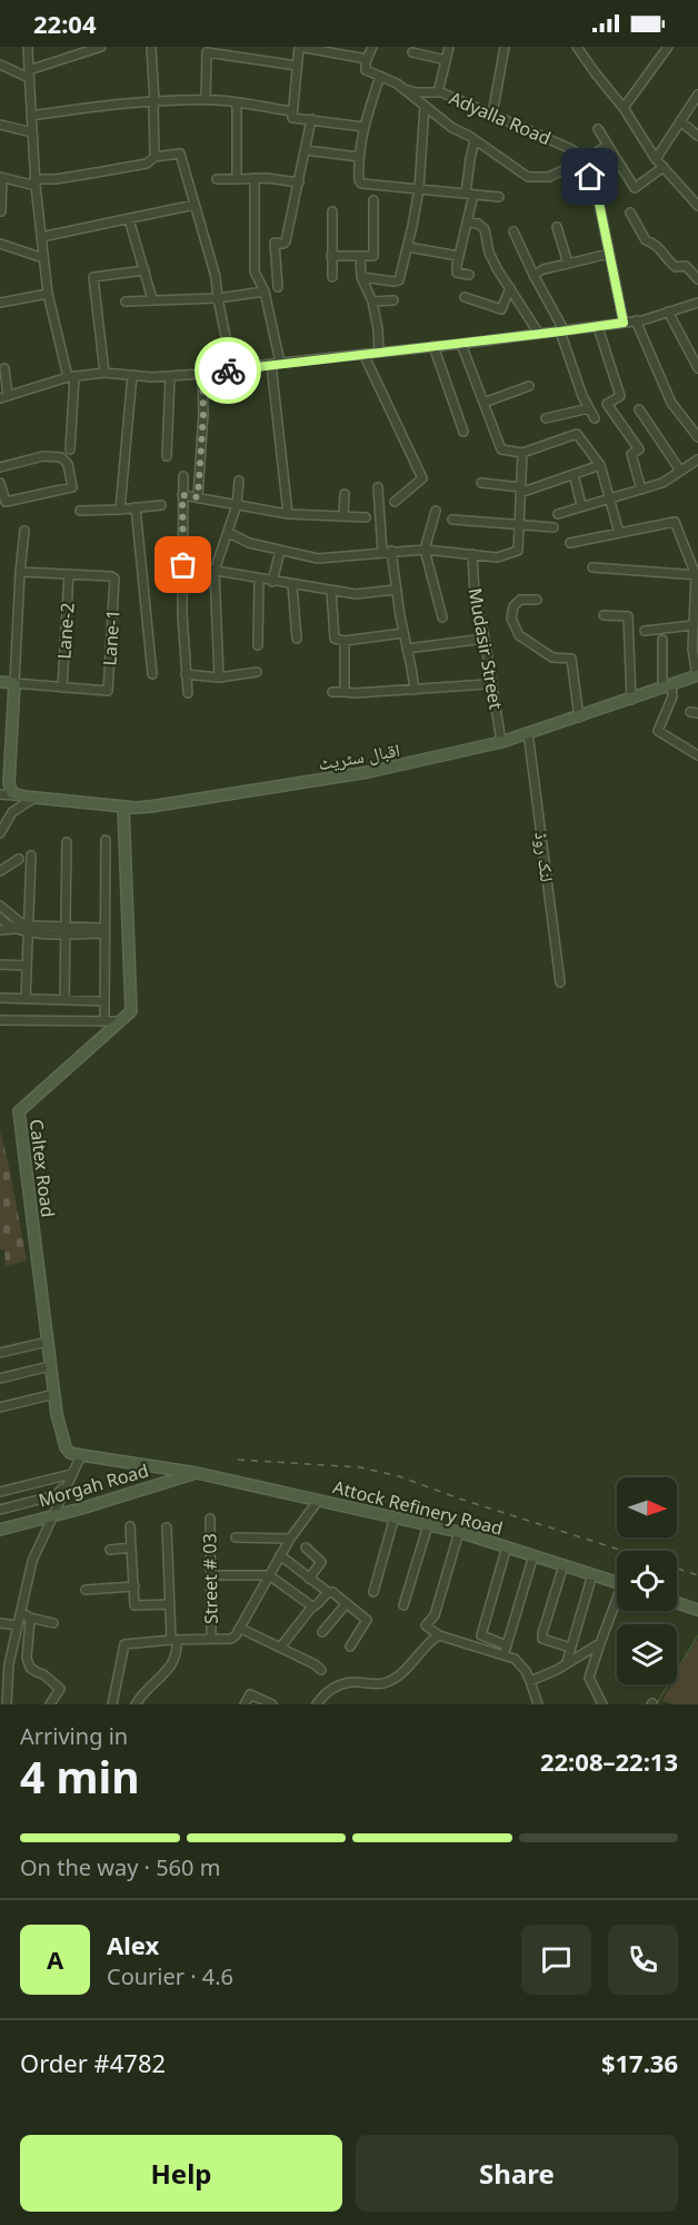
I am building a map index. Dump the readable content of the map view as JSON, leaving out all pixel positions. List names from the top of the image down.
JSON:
{
  "streets": {
    "street": [
      "Adyalla Road",
      "Lane-2",
      "Lane-1",
      "Mudasir Street",
      "اقبال سٹریٹ",
      "لنک روڈ",
      "Caltex Road",
      "Morgah Road",
      "Attock Refinery Road",
      "Street # 03"
    ]
  },
  "crossings": [
    ["Lane-2", "Lane-1"],
    ["Mudasir Street", "اقبال سٹریٹ"],
    ["اقبال سٹریٹ", "لنک روڈ"],
    ["اقبال سٹریٹ", "Caltex Road"],
    ["Morgah Road", "Attock Refinery Road"]
  ],
  "north": "right",
  "page": {
    "status": "22:04",
    "heading": ["4 min", "Arriving in", "22:08–22:13"],
    "panel": [
      "Alex",
      "Courier · 4.6",
      "Order #4782",
      "$17.36"
    ],
    "bar": "On the way · 560 m",
    "round": "A",
    "buttons": ["Help", "Share"]
  }
}
